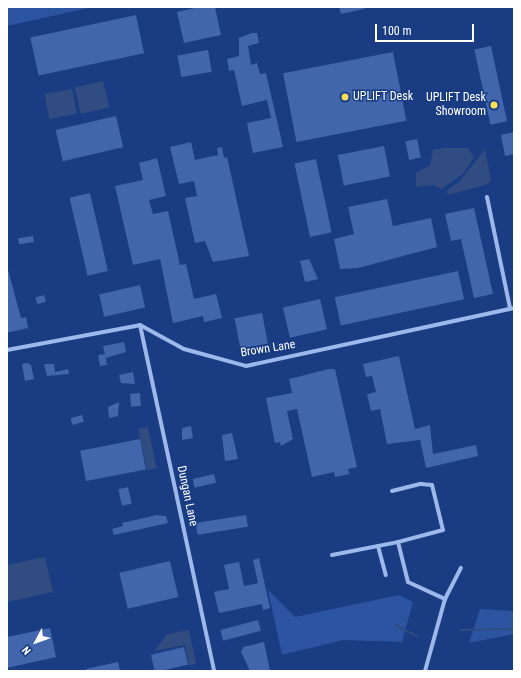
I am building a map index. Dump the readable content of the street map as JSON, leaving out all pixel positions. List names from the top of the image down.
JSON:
{
  "streets": {
    "street": ["Brown Lane", "Dungan Lane"]
  },
  "crossings": [
    ["Brown Lane", "Dungan Lane"]
  ],
  "places": ["UPLIFT Desk", "UPLIFT Desk Showroom"],
  "scale_bar": "100 m",
  "north": "bottom left"
}
